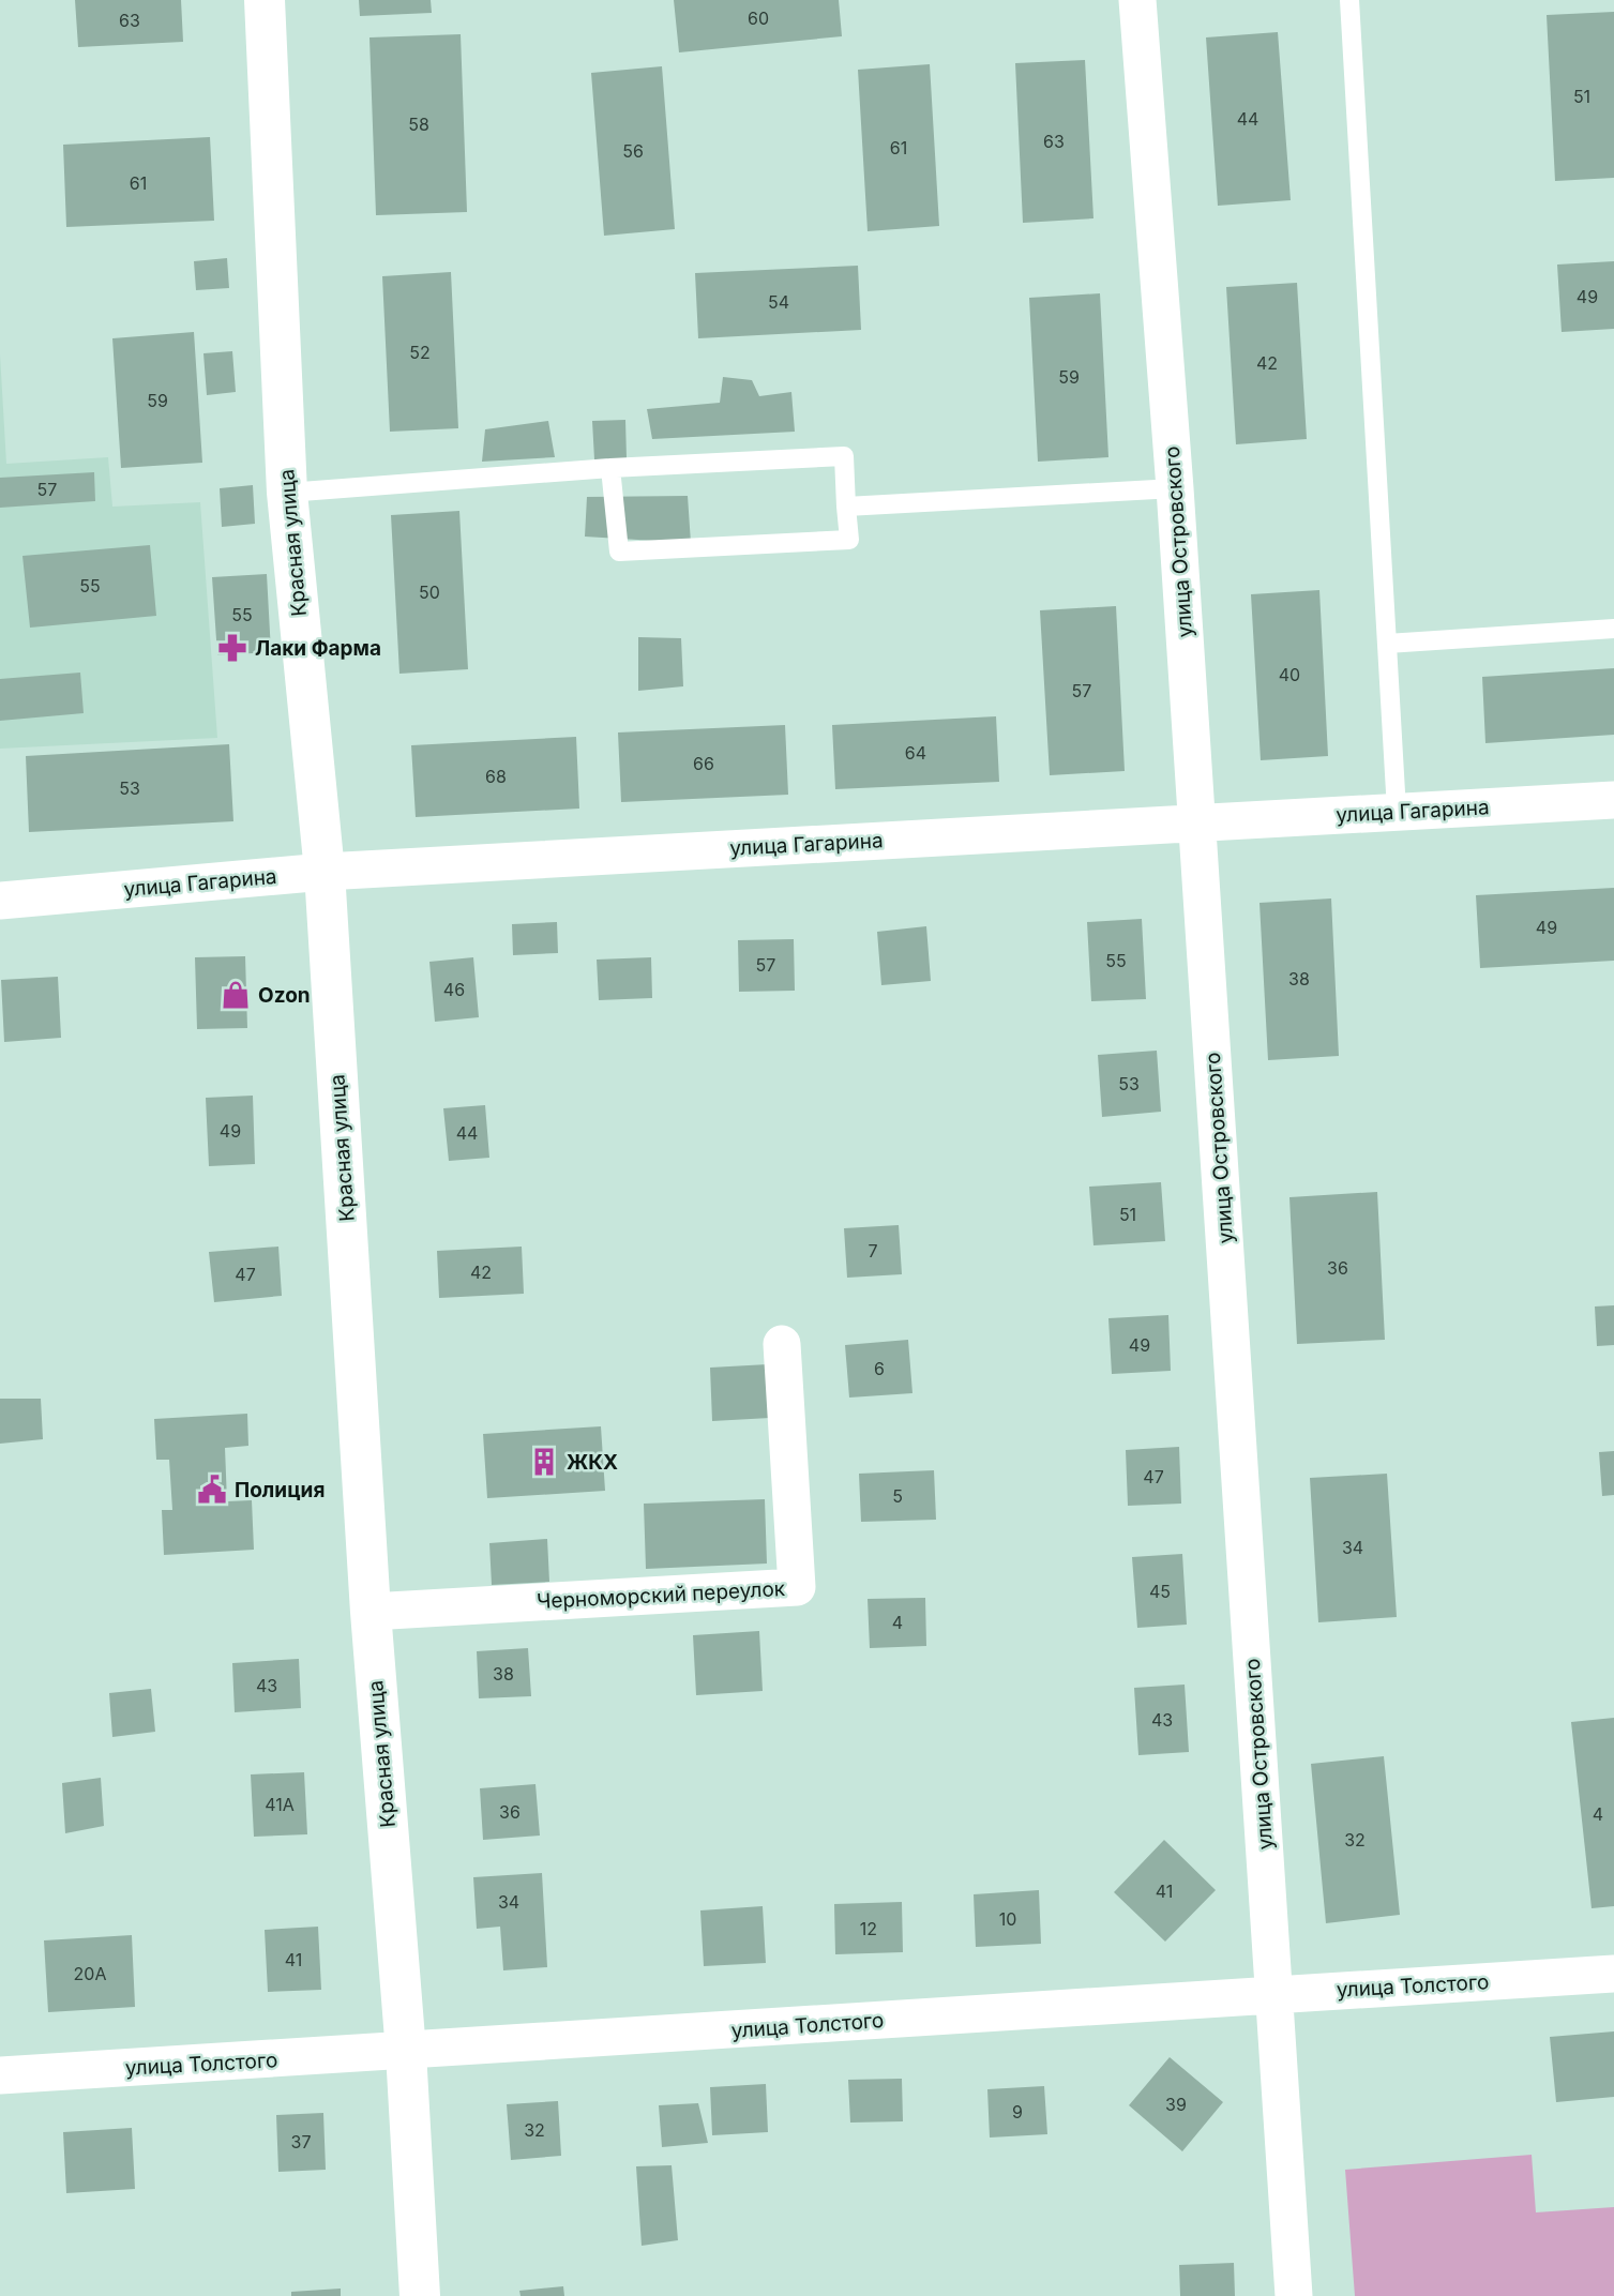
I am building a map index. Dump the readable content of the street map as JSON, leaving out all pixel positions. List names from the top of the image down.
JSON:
{
  "streets": {
    "street": [
      "улица Островского",
      "Красная улица",
      "улица Гагарина",
      "Черноморский переулок",
      "улица Толстого"
    ]
  },
  "crossings": [
    ["улица Островского", "улица Гагарина"],
    ["улица Островского", "улица Толстого"],
    ["Красная улица", "улица Гагарина"],
    ["Красная улица", "Черноморский переулок"],
    ["Красная улица", "улица Толстого"]
  ],
  "places": {
    "pharmacy": ["Лаки Фарма"],
    "shop": ["Ozon"],
    "building": ["ЖКХ"],
    "public building": ["Полиция"]
  },
  "house_numbers": [
    "60",
    "63",
    "51",
    "44",
    "58",
    "63",
    "61",
    "56",
    "61",
    "49",
    "54",
    "52",
    "42",
    "59",
    "59",
    "57",
    "55",
    "50",
    "55",
    "40",
    "57",
    "64",
    "66",
    "68",
    "53",
    "49",
    "55",
    "57",
    "38",
    "46",
    "53",
    "49",
    "44",
    "51",
    "7",
    "36",
    "42",
    "47",
    "49",
    "6",
    "47",
    "5",
    "34",
    "45",
    "4",
    "38",
    "43",
    "43",
    "41А",
    "36",
    "4",
    "32",
    "41",
    "34",
    "10",
    "12",
    "41",
    "20А",
    "39",
    "9",
    "32",
    "37"
  ]
}
